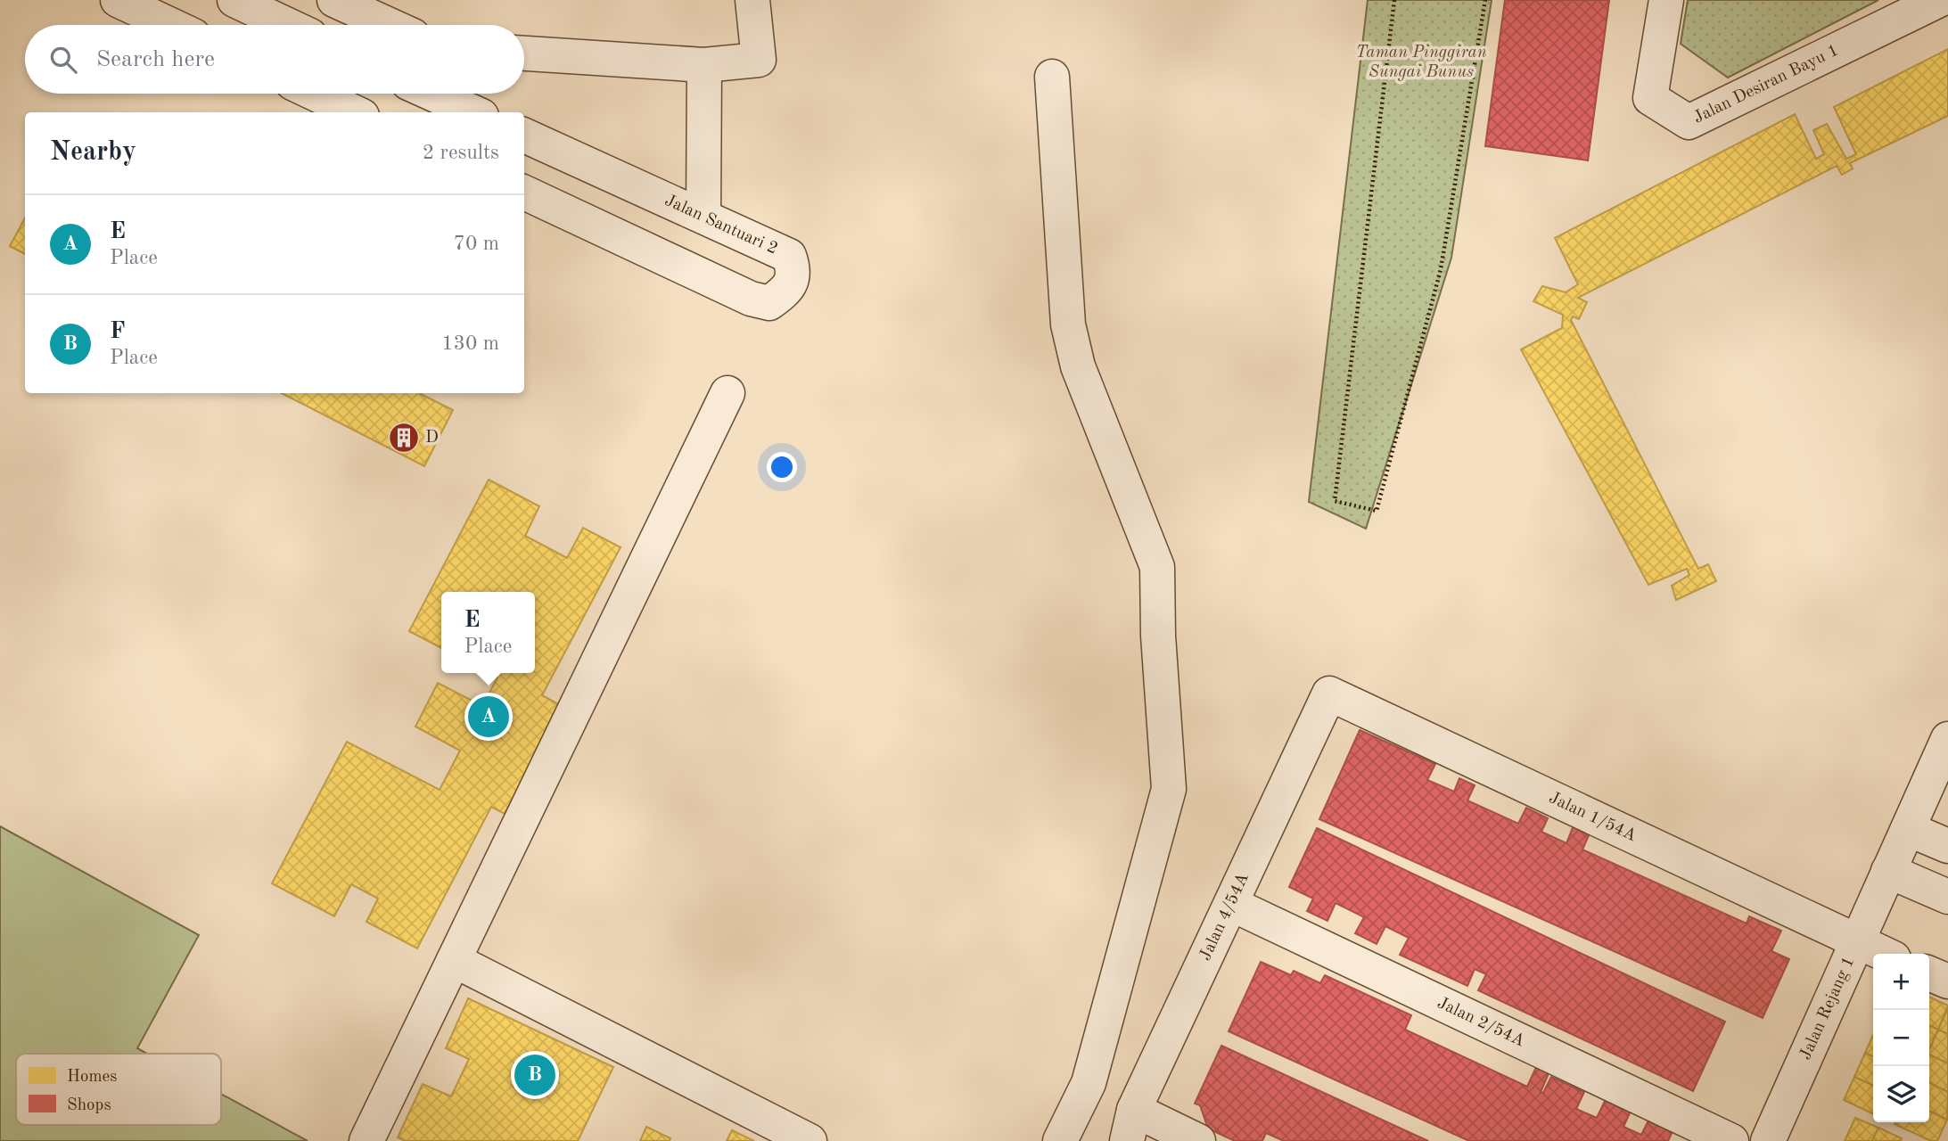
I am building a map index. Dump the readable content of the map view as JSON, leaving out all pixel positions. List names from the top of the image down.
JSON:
{
  "streets": {
    "street": [
      "Jalan Desiran Bayu 1",
      "Jalan Santuari 2",
      "Jalan 1/54A",
      "Jalan 4/54A",
      "Jalan Rejang 1",
      "Jalan 2/54A"
    ]
  },
  "crossings": [
    ["Jalan 1/54A", "Jalan 4/54A"],
    ["Jalan 1/54A", "Jalan Rejang 1"],
    ["Jalan 4/54A", "Jalan 2/54A"]
  ],
  "parks": ["Taman Pinggiran Sungai Bunus"],
  "places": {
    "building": ["D"]
  },
  "legend": ["Homes", "Shops"],
  "page": {
    "search": "Search here",
    "heading": ["Nearby", "2 results"],
    "list": [
      {
        "mark": "A",
        "name": "E",
        "note": "Place",
        "value": "70 m"
      },
      {
        "mark": "B",
        "name": "F",
        "note": "Place",
        "value": "130 m"
      }
    ],
    "popup": ["E", "Place"],
    "pins": ["A", "B"],
    "map_buttons": ["+", "−"]
  }
}
